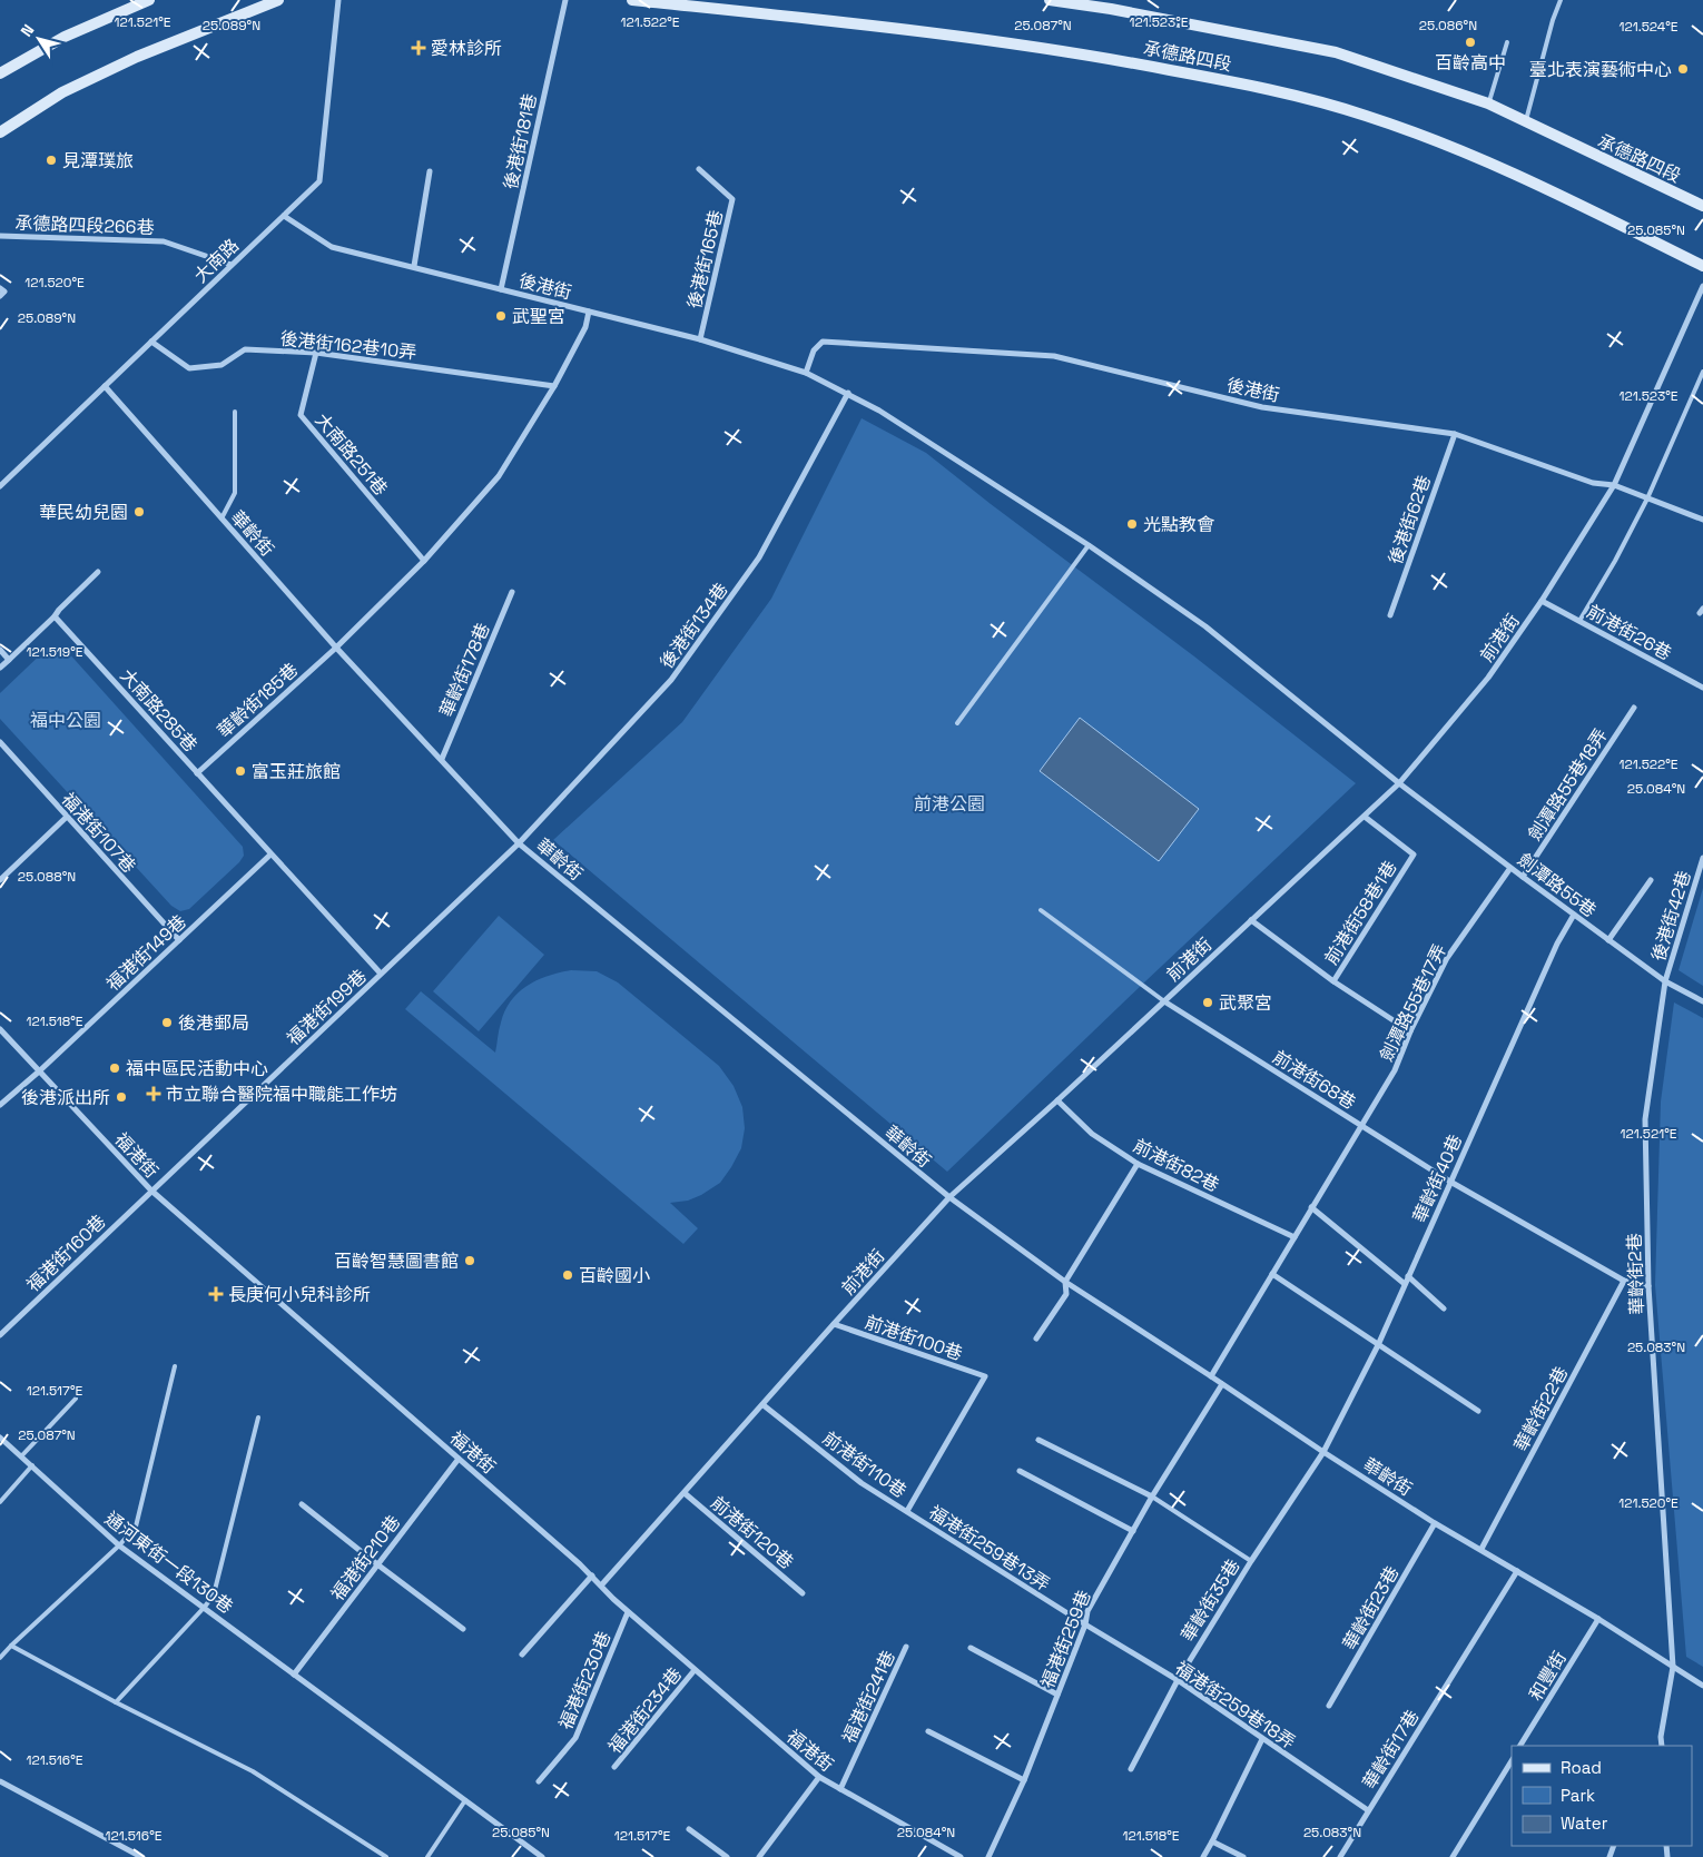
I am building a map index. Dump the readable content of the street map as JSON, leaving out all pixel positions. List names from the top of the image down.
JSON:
{
  "streets": {
    "main road": ["承德路四段"],
    "street": [
      "後港街181巷",
      "承德路四段266巷",
      "後港街165巷",
      "大南路",
      "後港街",
      "後港街162巷10弄",
      "大南路251巷",
      "後港街62巷",
      "華齡街",
      "後港街134巷",
      "前港街26巷",
      "前港街",
      "華齡街178巷",
      "華齡街185巷",
      "大南路285巷",
      "劍潭路55巷18弄",
      "福港街107巷",
      "劍潭路55巷",
      "前港街58巷1巷",
      "後港街42巷",
      "福港街149巷",
      "劍潭路55巷17弄",
      "福港街199巷",
      "前港街68巷",
      "福港街",
      "前港街82巷",
      "華齡街40巷",
      "福港街160巷",
      "華齡街2巷",
      "前港街100巷",
      "華齡街22巷",
      "前港街110巷",
      "前港街120巷",
      "福港街259巷13弄",
      "福港街210巷",
      "通河東街一段130巷",
      "華齡街35巷",
      "華齡街23巷",
      "福港街259巷",
      "和豐街",
      "福港街230巷",
      "福港街241巷",
      "福港街259巷18弄",
      "福港街234巷",
      "華齡街17巷"
    ]
  },
  "crossings": [
    ["後港街181巷", "後港街"],
    ["承德路四段266巷", "大南路"],
    ["後港街165巷", "後港街"],
    ["大南路", "後港街"],
    ["大南路", "後港街162巷10弄"],
    ["大南路", "華齡街"],
    ["後港街", "後港街62巷"],
    ["後港街", "後港街134巷"],
    ["後港街", "前港街"],
    ["後港街", "劍潭路55巷"],
    ["後港街162巷10弄", "大南路251巷"],
    ["華齡街", "後港街134巷"],
    ["華齡街", "前港街"],
    ["華齡街", "華齡街178巷"],
    ["華齡街", "華齡街185巷"],
    ["華齡街", "劍潭路55巷17弄"],
    ["華齡街", "福港街199巷"],
    ["華齡街", "華齡街40巷"],
    ["華齡街", "華齡街2巷"],
    ["華齡街", "華齡街22巷"],
    ["華齡街", "華齡街35巷"],
    ["華齡街", "華齡街23巷"],
    ["華齡街", "福港街259巷"],
    ["華齡街", "和豐街"],
    ["華齡街", "華齡街17巷"],
    ["後港街134巷", "福港街199巷"],
    ["前港街26巷", "前港街"],
    ["前港街", "劍潭路55巷"],
    ["前港街", "前港街58巷1巷"],
    ["前港街", "前港街68巷"],
    ["前港街", "福港街"],
    ["前港街", "前港街82巷"],
    ["前港街", "前港街100巷"],
    ["前港街", "前港街110巷"],
    ["前港街", "前港街120巷"],
    ["華齡街185巷", "大南路285巷"],
    ["大南路285巷", "福港街149巷"],
    ["大南路285巷", "福港街199巷"],
    ["劍潭路55巷18弄", "劍潭路55巷"],
    ["福港街107巷", "福港街149巷"],
    ["劍潭路55巷", "後港街42巷"],
    ["劍潭路55巷", "劍潭路55巷17弄"],
    ["劍潭路55巷", "華齡街40巷"],
    ["劍潭路55巷", "華齡街2巷"],
    ["後港街42巷", "華齡街2巷"],
    ["福港街149巷", "福港街"],
    ["劍潭路55巷17弄", "前港街68巷"],
    ["劍潭路55巷17弄", "前港街82巷"],
    ["福港街199巷", "福港街"],
    ["福港街199巷", "福港街160巷"],
    ["前港街68巷", "華齡街40巷"],
    ["前港街68巷", "華齡街2巷"],
    ["前港街68巷", "華齡街22巷"],
    ["福港街", "福港街160巷"],
    ["福港街", "福港街210巷"],
    ["福港街", "福港街230巷"],
    ["福港街", "福港街241巷"],
    ["福港街", "福港街234巷"],
    ["華齡街40巷", "華齡街35巷"],
    ["前港街100巷", "前港街110巷"],
    ["前港街110巷", "福港街259巷13弄"],
    ["福港街259巷13弄", "福港街259巷"],
    ["福港街259巷13弄", "福港街259巷18弄"],
    ["福港街210巷", "通河東街一段130巷"],
    ["華齡街35巷", "福港街259巷18弄"],
    ["福港街259巷", "福港街259巷18弄"],
    ["福港街259巷18弄", "華齡街17巷"]
  ],
  "parks": ["福中公園", "前港公園"],
  "places": {
    "other": [
      "百齡高中",
      "臺北表演藝術中心",
      "見潭璞旅",
      "武聖宮",
      "華民幼兒園",
      "光點教會",
      "富玉莊旅館",
      "武聚宮",
      "後港郵局",
      "福中區民活動中心",
      "後港派出所",
      "百齡智慧圖書館",
      "百齡國小"
    ],
    "health": ["愛林診所", "市立聯合醫院福中職能工作坊", "長庚何小兒科診所"]
  },
  "legend": ["Road", "Park", "Water"],
  "north": "top left",
  "coordinates": [
    "121.521°E",
    "121.522°E",
    "121.523°E",
    "25.089°N",
    "25.087°N",
    "25.086°N",
    "121.524°E",
    "25.085°N",
    "121.520°E",
    "121.519°E",
    "25.084°N",
    "25.088°N",
    "121.518°E",
    "25.083°N",
    "121.517°E",
    "121.516°E"
  ]
}
